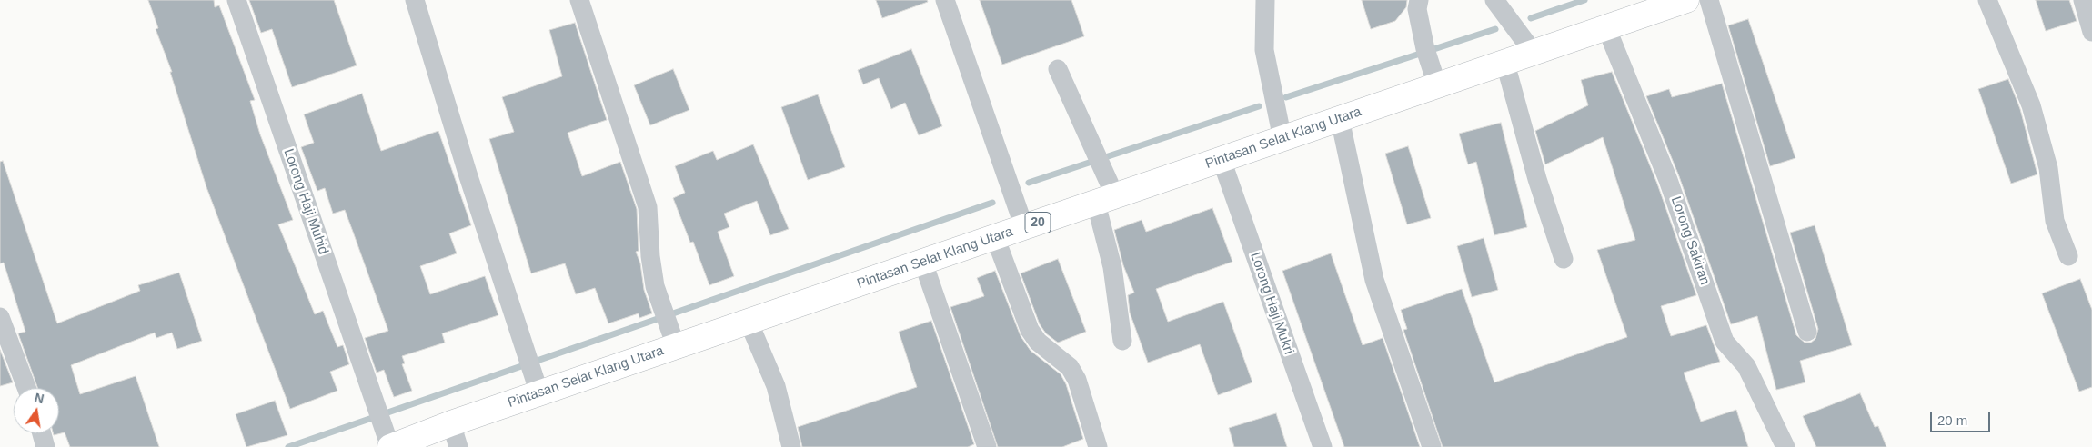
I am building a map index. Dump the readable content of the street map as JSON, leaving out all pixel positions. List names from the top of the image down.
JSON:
{
  "streets": {
    "highway": ["Pintasan Selat Klang Utara", "20"],
    "street": ["Lorong Haji Muhid", "Lorong Sakiran", "Lorong Haji Mukri"]
  },
  "crossings": [
    ["Pintasan Selat Klang Utara", "Lorong Haji Muhid"],
    ["Pintasan Selat Klang Utara", "Lorong Sakiran"],
    ["Pintasan Selat Klang Utara", "Lorong Haji Mukri"]
  ],
  "scale_bar": "20 m",
  "north": "top"
}
